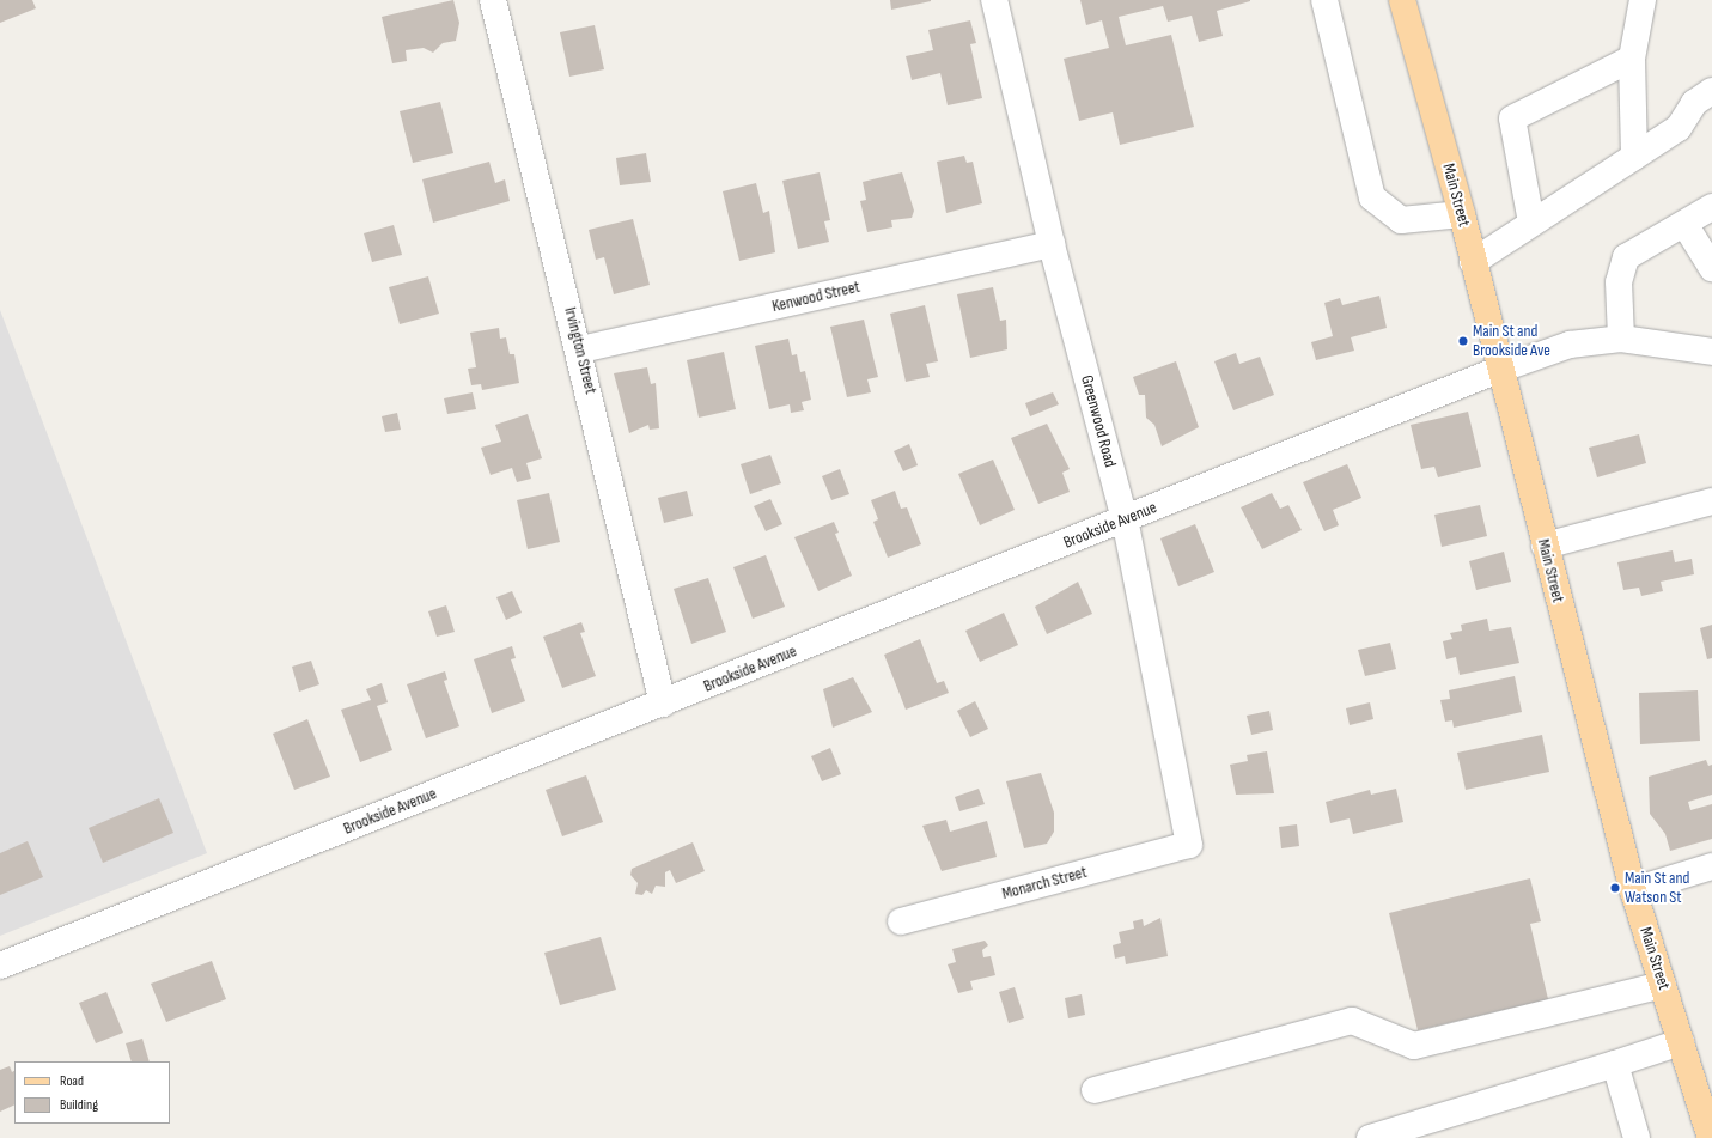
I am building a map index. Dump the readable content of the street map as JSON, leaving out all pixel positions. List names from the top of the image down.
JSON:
{
  "streets": {
    "main road": ["Main Street"],
    "street": [
      "Kenwood Street",
      "Irvington Street",
      "Greenwood Road",
      "Brookside Avenue",
      "Monarch Street"
    ]
  },
  "crossings": [
    ["Main Street", "Brookside Avenue"],
    ["Kenwood Street", "Irvington Street"],
    ["Kenwood Street", "Greenwood Road"],
    ["Irvington Street", "Brookside Avenue"],
    ["Greenwood Road", "Brookside Avenue"],
    ["Greenwood Road", "Monarch Street"]
  ],
  "places": ["Main St and Brookside Ave", "Main St and Watson St"],
  "legend": ["Road", "Building"]
}
